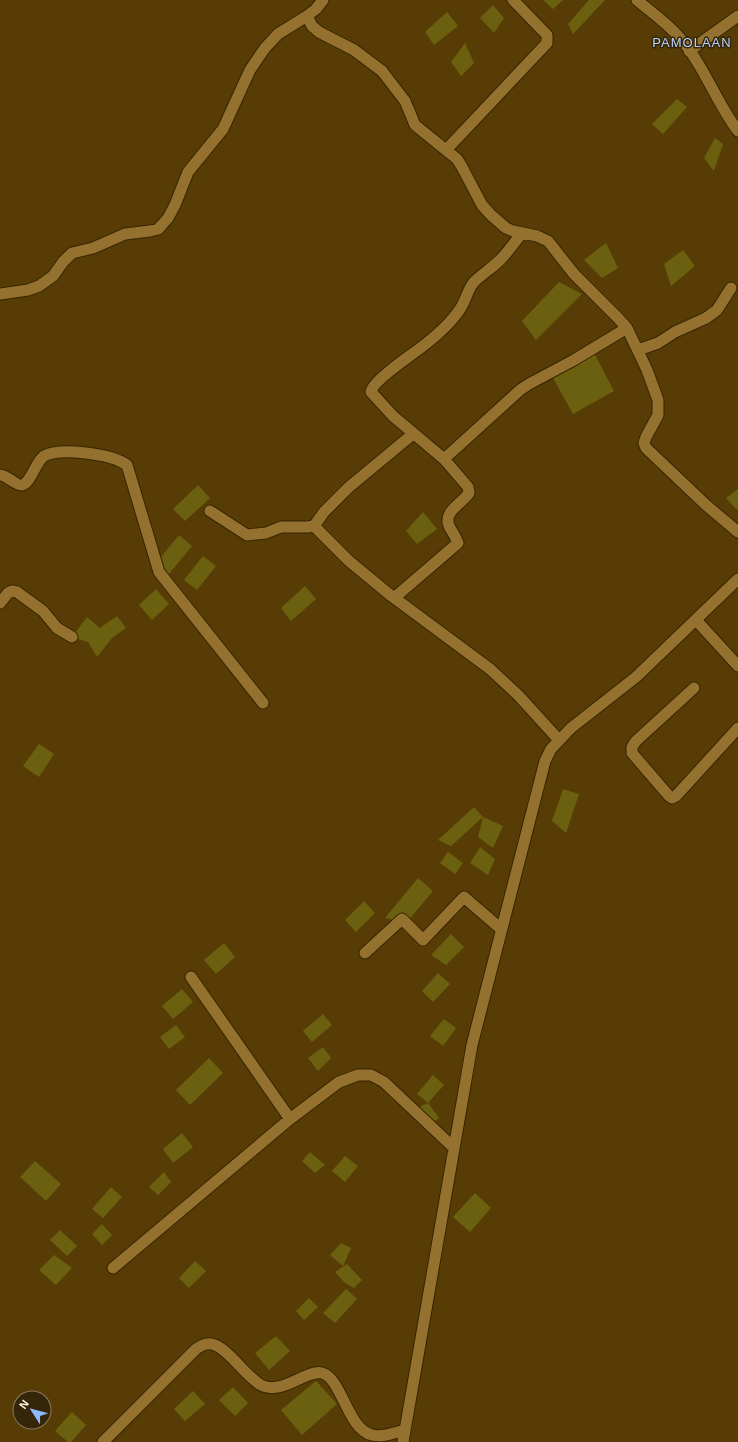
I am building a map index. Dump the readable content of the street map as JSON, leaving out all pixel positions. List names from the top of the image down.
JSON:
{
  "districts": ["PAMOLAAN"],
  "north": "top left"
}
